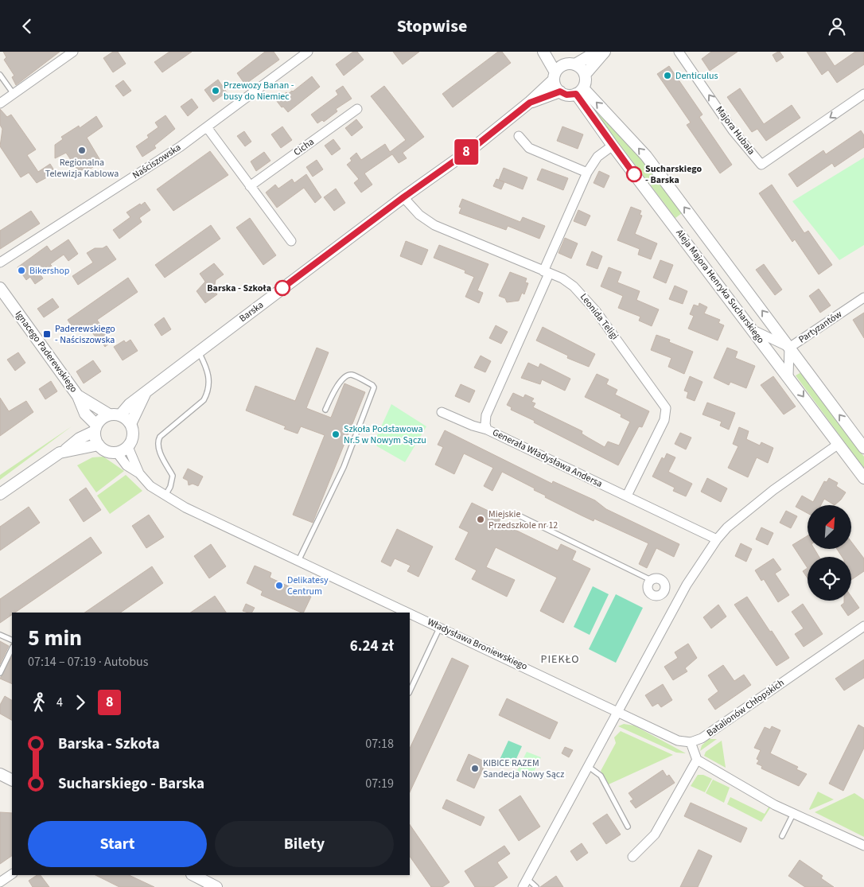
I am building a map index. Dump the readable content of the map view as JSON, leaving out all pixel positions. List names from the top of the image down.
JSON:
{
  "streets": {
    "street": [
      "Majora Hubala",
      "Cicha",
      "Naściszowska",
      "Aleja Majora Henryka Sucharskiego",
      "Barska",
      "Leonida Teligi",
      "Partyzantów",
      "Ignacego Paderewskiego",
      "Generała Władysława Andersa",
      "Władysława Broniewskiego",
      "Batalionów Chłopskich"
    ]
  },
  "crossings": [
    ["Aleja Majora Henryka Sucharskiego", "Barska"],
    ["Aleja Majora Henryka Sucharskiego", "Partyzantów"],
    ["Aleja Majora Henryka Sucharskiego", "Generała Władysława Andersa"],
    ["Barska", "Leonida Teligi"],
    ["Barska", "Ignacego Paderewskiego"],
    ["Barska", "Władysława Broniewskiego"],
    ["Leonida Teligi", "Generała Władysława Andersa"],
    ["Ignacego Paderewskiego", "Władysława Broniewskiego"]
  ],
  "districts": ["PIEKŁO"],
  "places": {
    "other": [
      "Denticulus",
      "Przewozy Banan - busy do Niemiec",
      "Regionalna Telewizja Kablowa",
      "Sucharskiego - Barska",
      "Bikershop",
      "Barska - Szkoła",
      "Szkoła Podstawowa Nr.5 w Nowym Sączu",
      "Miejskie Przedszkole nr 12",
      "Delikatesy Centrum",
      "KIBICE RAZEM Sandecja Nowy Sącz"
    ],
    "transit": ["Paderewskiego - Naściszowska"]
  },
  "lines": ["bus line 8"],
  "north": "top right",
  "page": {
    "header": "Stopwise",
    "on_map": "8",
    "heading": ["5 min", "07:14 – 07:19 · Autobus", "6.24 zł"],
    "legs": ["4", "8"],
    "list": [
      {
        "name": "Barska - Szkoła",
        "value": "07:18"
      },
      {
        "name": "Sucharskiego - Barska",
        "value": "07:19"
      }
    ],
    "buttons": ["Start", "Bilety"]
  }
}
